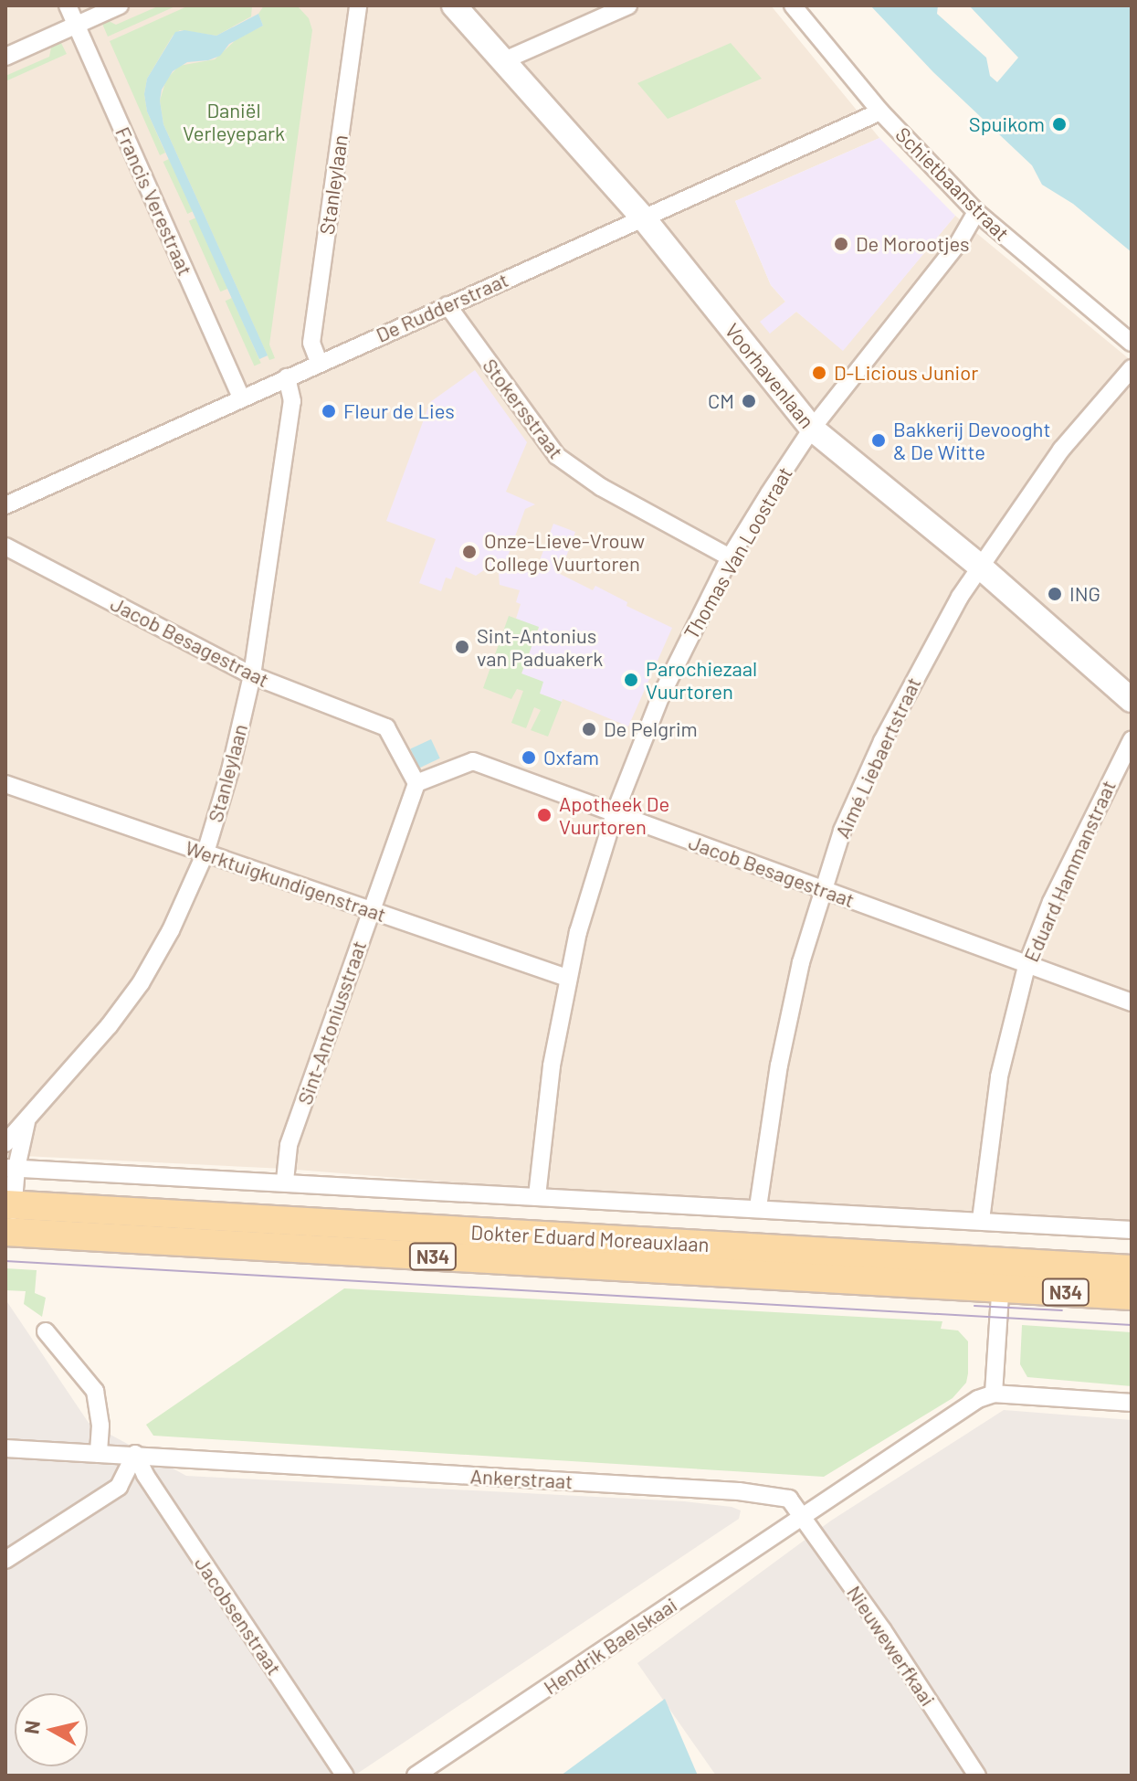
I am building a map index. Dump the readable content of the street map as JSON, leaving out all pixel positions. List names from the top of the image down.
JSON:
{
  "streets": {
    "main road": ["Dokter Eduard Moreauxlaan", "N34"],
    "street": [
      "Schietbaanstraat",
      "Stanleylaan",
      "Francis Verestraat",
      "De Rudderstraat",
      "Voorhavenlaan",
      "Stokersstraat",
      "Thomas Van Loostraat",
      "Jacob Besagestraat",
      "Aimé Liebaertstraat",
      "Eduard Hammanstraat",
      "Werktuigkundigenstraat",
      "Sint-Antoniusstraat",
      "Ankerstraat",
      "Jacobsenstraat",
      "Hendrik Baelskaai",
      "Nieuwewerfkaai"
    ]
  },
  "crossings": [
    ["Schietbaanstraat", "De Rudderstraat"],
    ["Schietbaanstraat", "Thomas Van Loostraat"],
    ["Stanleylaan", "De Rudderstraat"],
    ["Stanleylaan", "Jacob Besagestraat"],
    ["Stanleylaan", "Werktuigkundigenstraat"],
    ["Stanleylaan", "Dokter Eduard Moreauxlaan"],
    ["Francis Verestraat", "De Rudderstraat"],
    ["De Rudderstraat", "Voorhavenlaan"],
    ["De Rudderstraat", "Stokersstraat"],
    ["Voorhavenlaan", "Thomas Van Loostraat"],
    ["Voorhavenlaan", "Aimé Liebaertstraat"],
    ["Stokersstraat", "Thomas Van Loostraat"],
    ["Thomas Van Loostraat", "Jacob Besagestraat"],
    ["Thomas Van Loostraat", "Werktuigkundigenstraat"],
    ["Thomas Van Loostraat", "Dokter Eduard Moreauxlaan"],
    ["Jacob Besagestraat", "Aimé Liebaertstraat"],
    ["Jacob Besagestraat", "Eduard Hammanstraat"],
    ["Jacob Besagestraat", "Sint-Antoniusstraat"],
    ["Aimé Liebaertstraat", "Dokter Eduard Moreauxlaan"],
    ["Eduard Hammanstraat", "Dokter Eduard Moreauxlaan"],
    ["Werktuigkundigenstraat", "Sint-Antoniusstraat"],
    ["Sint-Antoniusstraat", "Dokter Eduard Moreauxlaan"],
    ["Ankerstraat", "Jacobsenstraat"],
    ["Ankerstraat", "Hendrik Baelskaai"],
    ["Ankerstraat", "Nieuwewerfkaai"],
    ["Hendrik Baelskaai", "Nieuwewerfkaai"]
  ],
  "parks": ["Daniël Verleyepark"],
  "places": [
    "Spuikom",
    "De Morootjes",
    "D-Licious Junior",
    "CM",
    "Fleur de Lies",
    "Bakkerij Devooght & De Witte",
    "Onze-Lieve-Vrouw College Vuurtoren",
    "ING",
    "Sint-Antonius van Paduakerk",
    "Parochiezaal Vuurtoren",
    "De Pelgrim",
    "Oxfam",
    "Apotheek De Vuurtoren"
  ],
  "north": "left"
}
